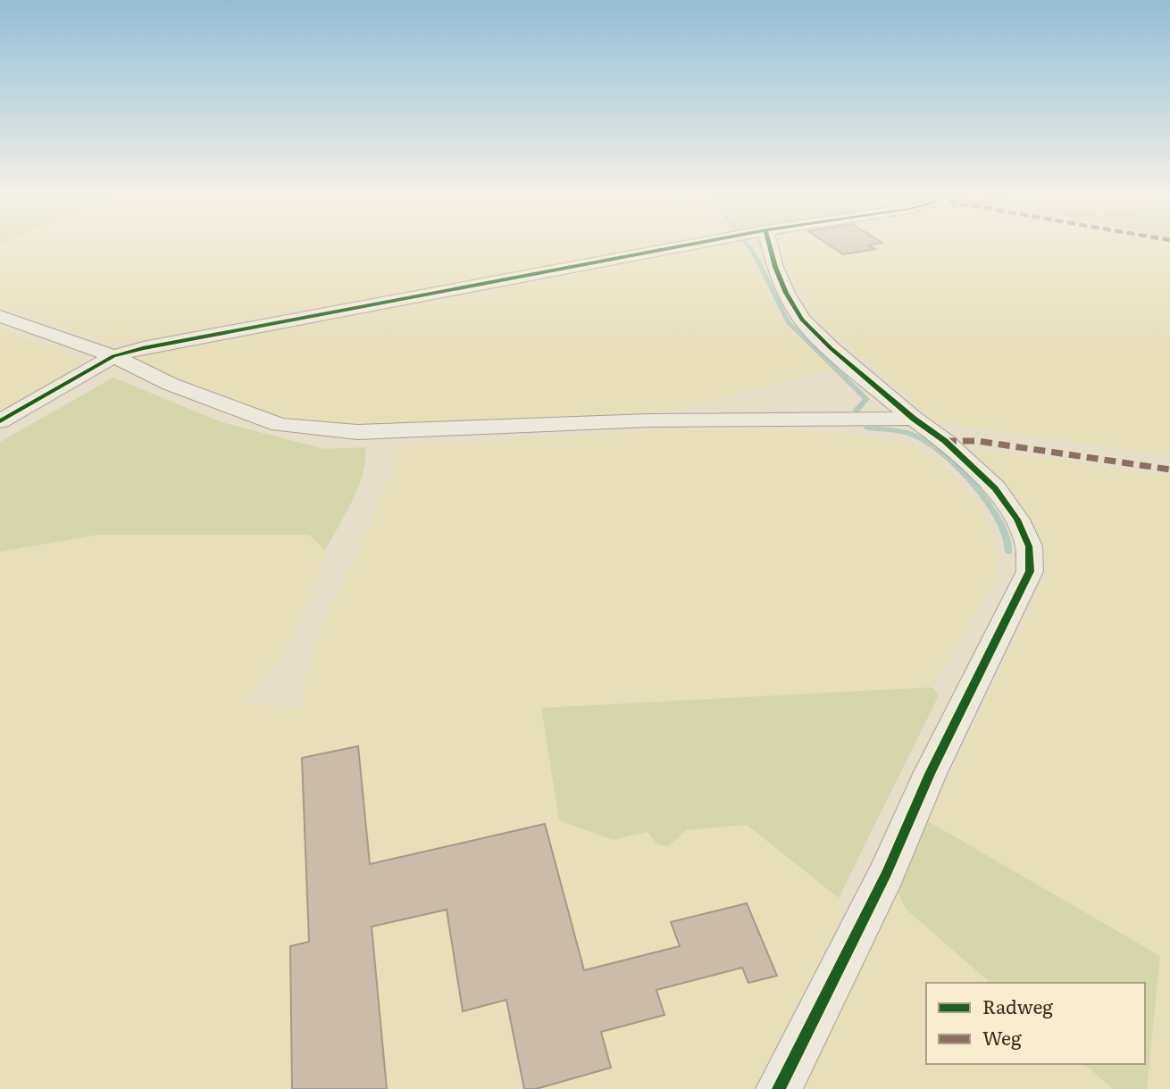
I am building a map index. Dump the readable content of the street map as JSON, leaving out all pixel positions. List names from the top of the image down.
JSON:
{
  "legend": ["Radweg", "Weg"]
}
